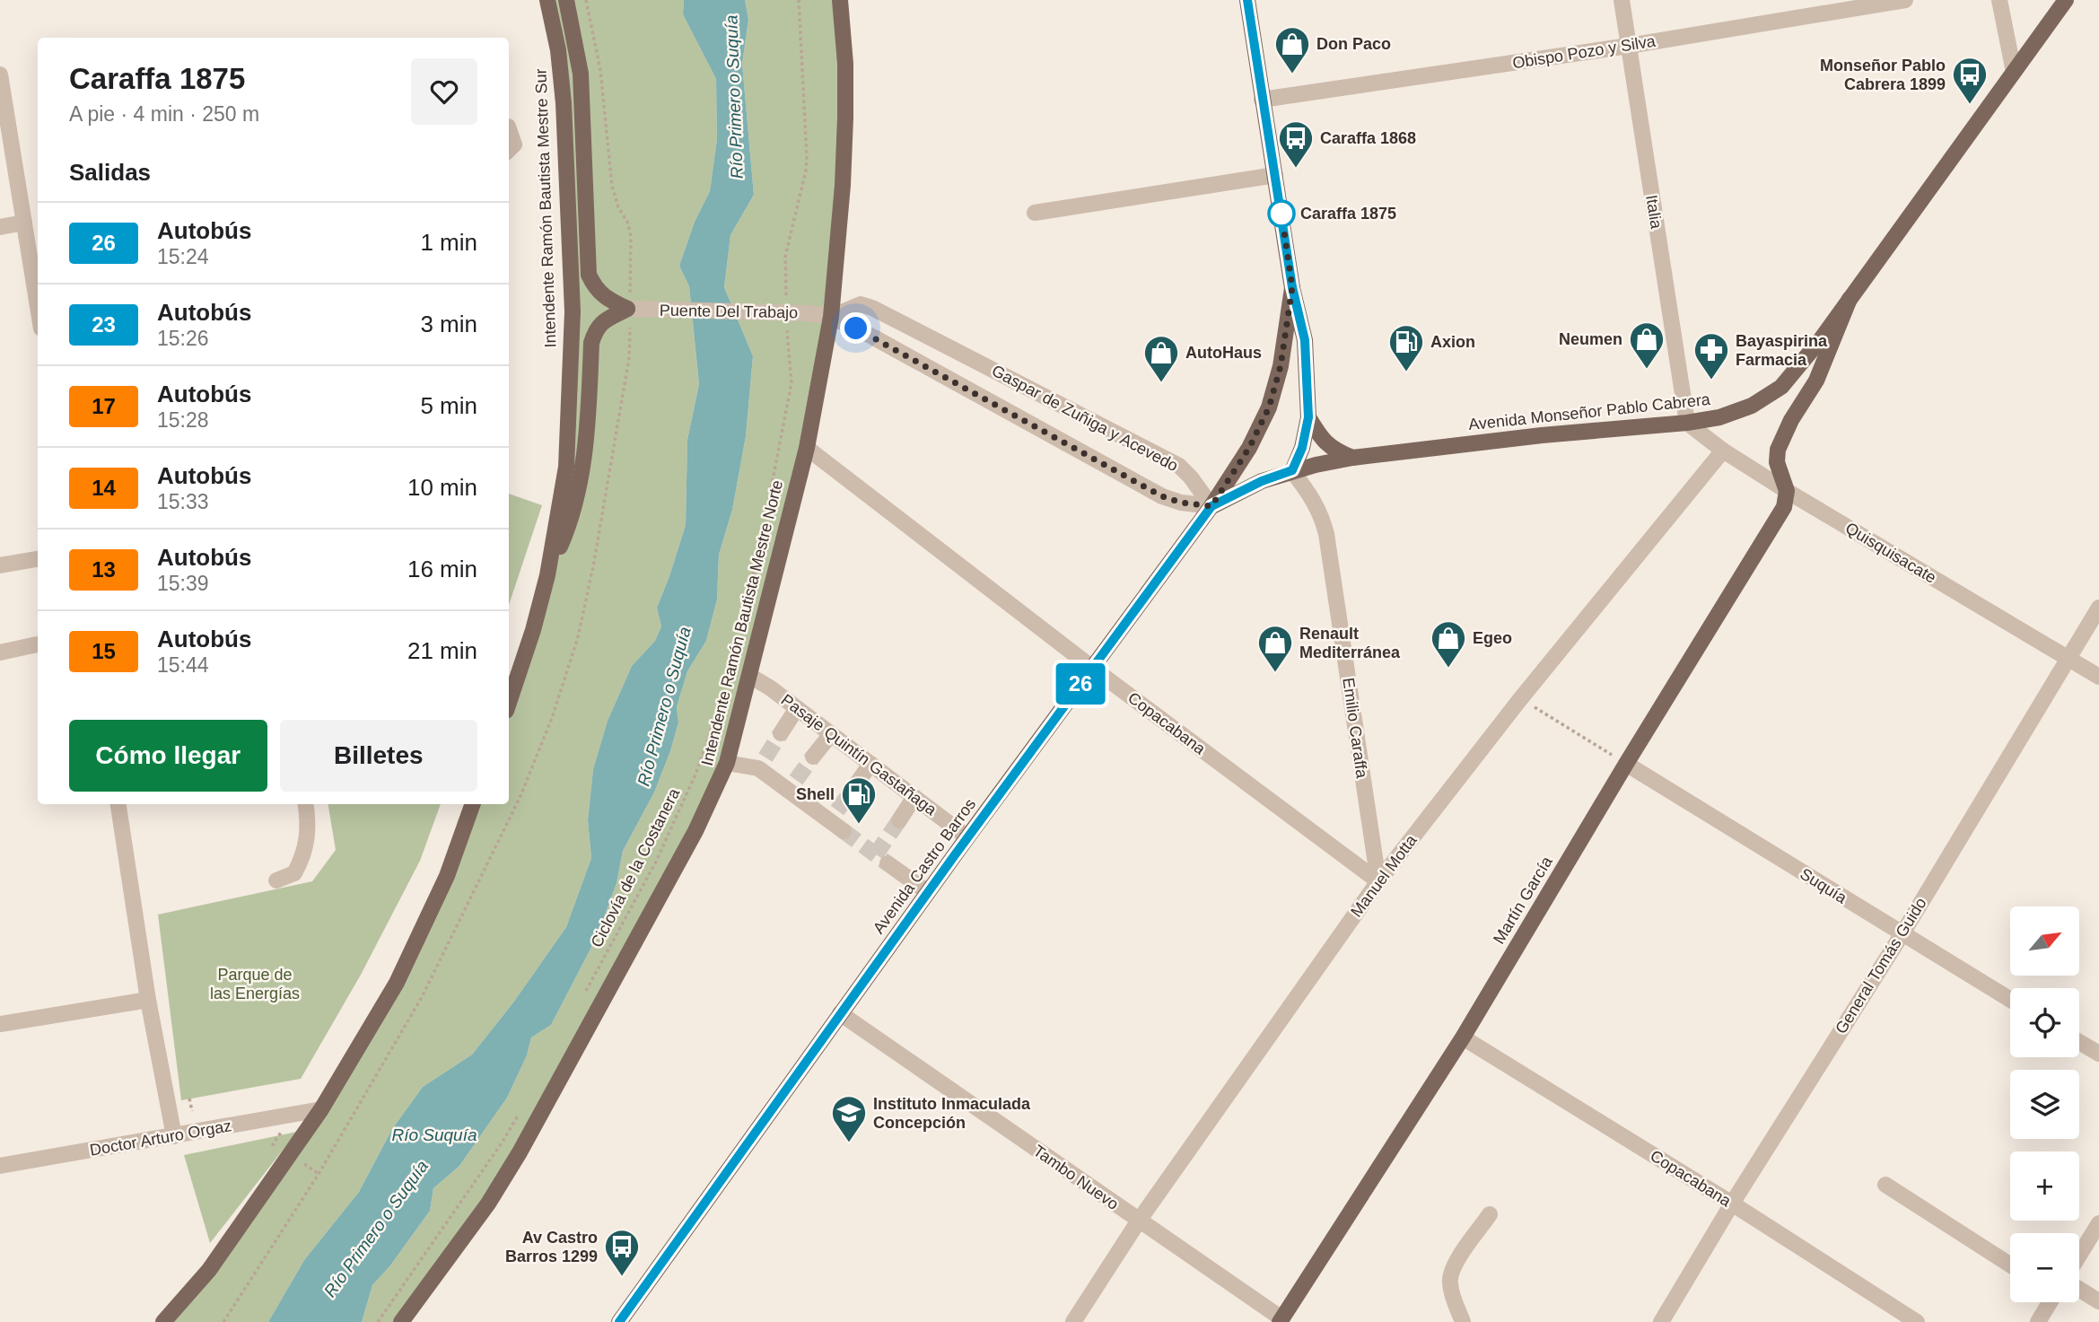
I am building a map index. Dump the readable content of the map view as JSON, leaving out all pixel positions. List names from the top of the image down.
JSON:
{
  "streets": {
    "main road": [
      "Intendente Ramón Bautista Mestre Sur",
      "Avenida Monseñor Pablo Cabrera",
      "Intendente Ramón Bautista Mestre Norte",
      "Avenida Castro Barros",
      "Martín García"
    ],
    "street": [
      "Obispo Pozo y Silva",
      "Italia",
      "Puente Del Trabajo",
      "Gaspar de Zuñiga y Acevedo",
      "Quisquisacate",
      "Copacabana",
      "Emilio Caraffa",
      "Pasaje Quintín Gastañaga",
      "Manuel Motta",
      "Suquía",
      "General Tomás Guido",
      "Doctor Arturo Orgaz",
      "Tambo Nuevo"
    ],
    "path": ["Ciclovía de la Costanera"]
  },
  "crossings": [
    ["Obispo Pozo y Silva", "Italia"],
    ["Italia", "Avenida Monseñor Pablo Cabrera"],
    ["Italia", "Quisquisacate"],
    ["Puente Del Trabajo", "Gaspar de Zuñiga y Acevedo"],
    ["Puente Del Trabajo", "Intendente Ramón Bautista Mestre Norte"],
    ["Avenida Monseñor Pablo Cabrera", "Quisquisacate"],
    ["Avenida Monseñor Pablo Cabrera", "Emilio Caraffa"],
    ["Avenida Monseñor Pablo Cabrera", "Avenida Castro Barros"],
    ["Gaspar de Zuñiga y Acevedo", "Intendente Ramón Bautista Mestre Norte"],
    ["Gaspar de Zuñiga y Acevedo", "Avenida Castro Barros"],
    ["Quisquisacate", "Manuel Motta"],
    ["Quisquisacate", "Martín García"],
    ["Quisquisacate", "General Tomás Guido"],
    ["Intendente Ramón Bautista Mestre Norte", "Copacabana"],
    ["Intendente Ramón Bautista Mestre Norte", "Pasaje Quintín Gastañaga"],
    ["Copacabana", "Emilio Caraffa"],
    ["Copacabana", "Avenida Castro Barros"],
    ["Copacabana", "Manuel Motta"],
    ["Copacabana", "Martín García"],
    ["Copacabana", "General Tomás Guido"],
    ["Emilio Caraffa", "Avenida Castro Barros"],
    ["Emilio Caraffa", "Manuel Motta"],
    ["Pasaje Quintín Gastañaga", "Avenida Castro Barros"],
    ["Avenida Castro Barros", "Tambo Nuevo"],
    ["Manuel Motta", "Tambo Nuevo"],
    ["Suquía", "Martín García"],
    ["Suquía", "General Tomás Guido"],
    ["Martín García", "Tambo Nuevo"]
  ],
  "water": ["Río Primero o Suquía", "Río Suquía"],
  "parks": ["Parque de las Energías"],
  "places": {
    "shop": [
      "Don Paco",
      "Neumen",
      "AutoHaus",
      "Egeo",
      "Renault Mediterránea"
    ],
    "bus stop": ["Monseñor Pablo Cabrera 1899", "Caraffa 1868", "Av Castro Barros 1299"],
    "other": ["Caraffa 1875"],
    "fuel station": ["Axion", "Shell"],
    "pharmacy": ["Bayaspirina Farmacia"],
    "school or university": ["Instituto Inmaculada Concepción"]
  },
  "lines": ["bus line 26"],
  "north": "top right",
  "page": {
    "on_map": "26",
    "heading": [
      ["Caraffa 1875", "A pie · 4 min · 250 m"],
      "Salidas"
    ],
    "list": [
      {
        "mark": "26",
        "name": "Autobús",
        "note": "15:24",
        "value": "1 min"
      },
      {
        "mark": "23",
        "name": "Autobús",
        "note": "15:26",
        "value": "3 min"
      },
      {
        "mark": "17",
        "name": "Autobús",
        "note": "15:28",
        "value": "5 min"
      },
      {
        "mark": "14",
        "name": "Autobús",
        "note": "15:33",
        "value": "10 min"
      },
      {
        "mark": "13",
        "name": "Autobús",
        "note": "15:39",
        "value": "16 min"
      },
      {
        "mark": "15",
        "name": "Autobús",
        "note": "15:44",
        "value": "21 min"
      }
    ],
    "buttons": ["Cómo llegar", "Billetes"],
    "map_buttons": ["+", "−"]
  }
}
